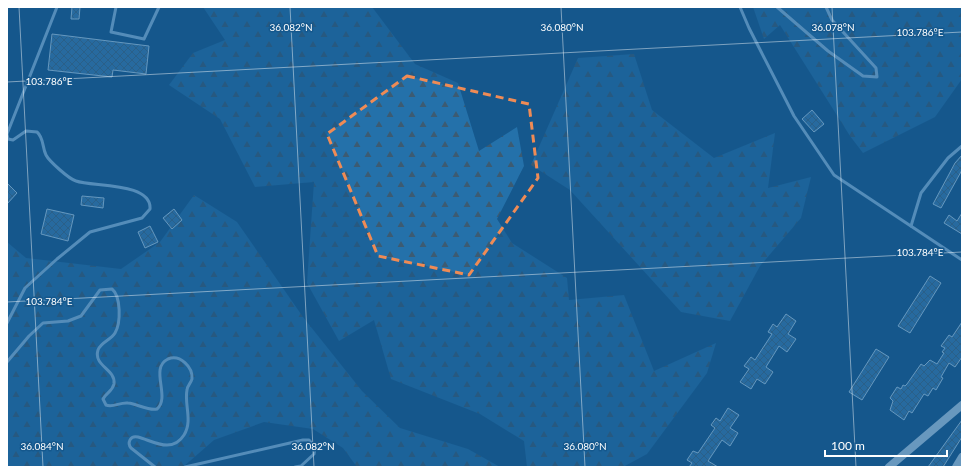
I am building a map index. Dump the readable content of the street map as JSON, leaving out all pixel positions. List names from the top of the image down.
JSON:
{
  "scale_bar": "100 m",
  "coordinates": [
    "36.082°N",
    "36.080°N",
    "36.078°N",
    "103.786°E",
    "103.784°E",
    "36.084°N"
  ]
}
